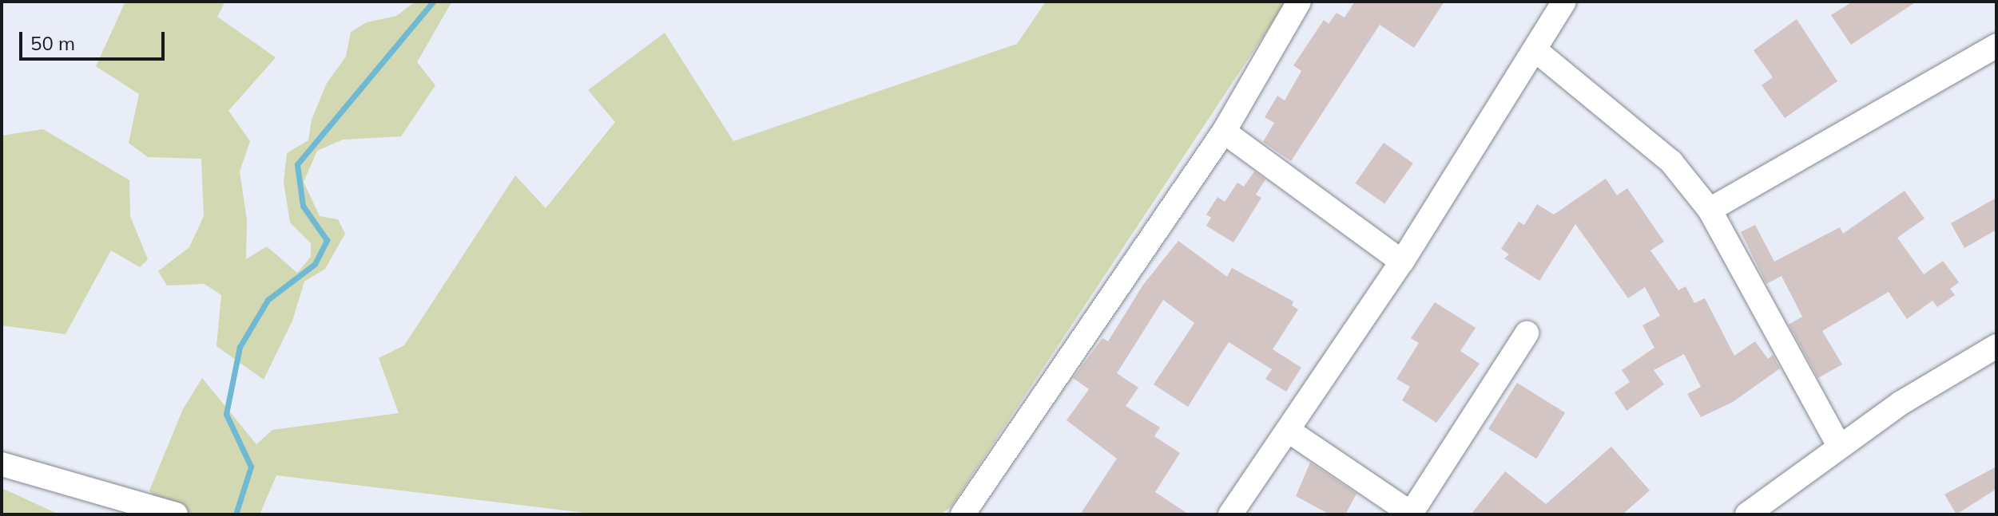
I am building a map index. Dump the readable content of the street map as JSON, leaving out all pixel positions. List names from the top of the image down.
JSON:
{
  "scale_bar": "50 m"
}
